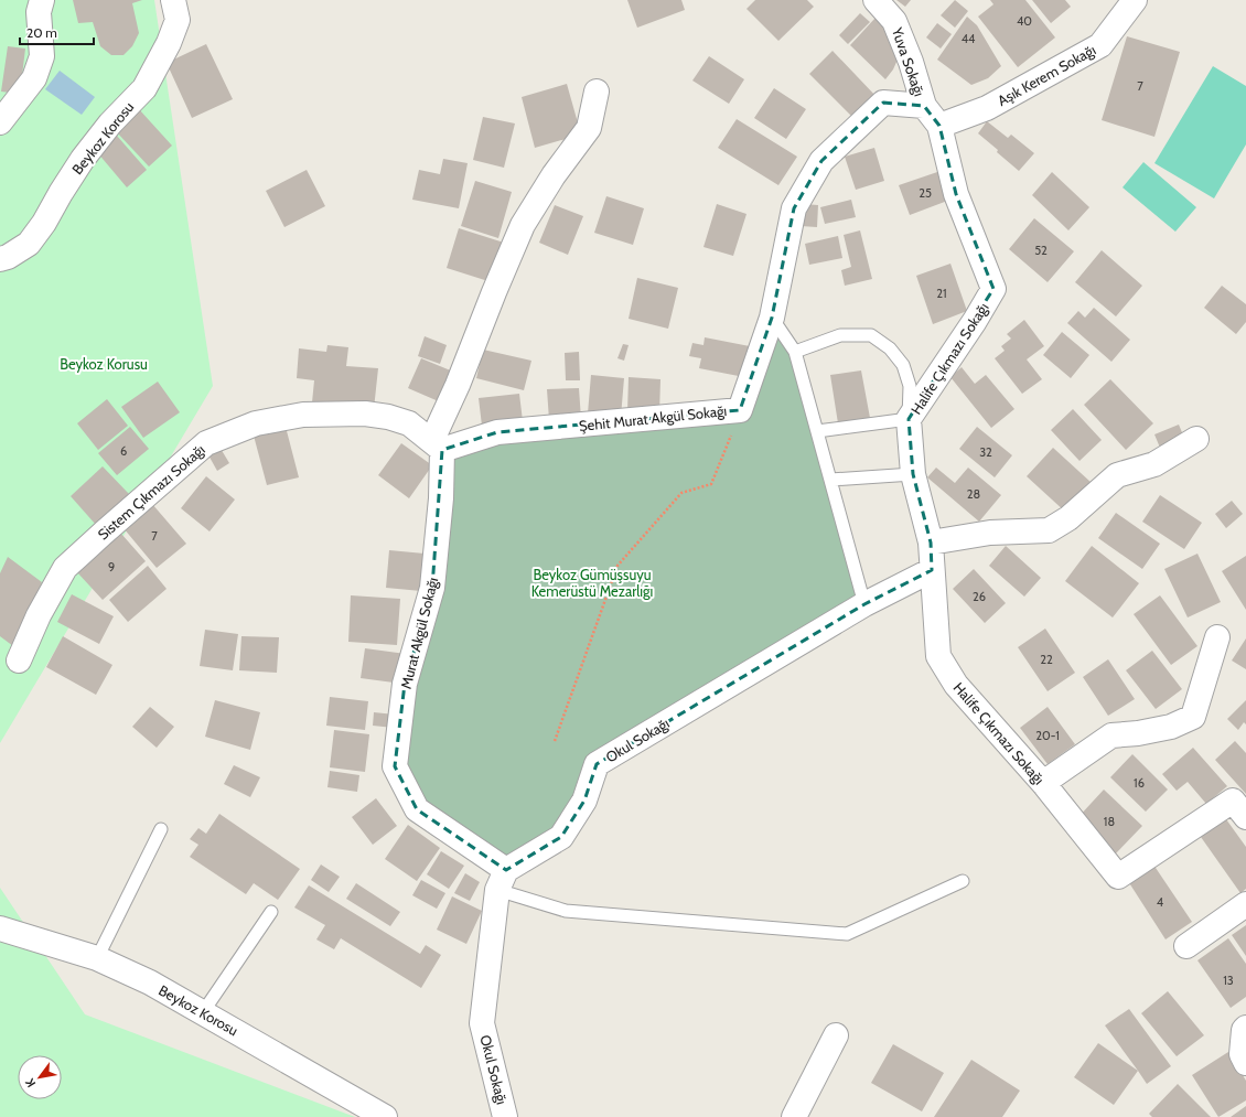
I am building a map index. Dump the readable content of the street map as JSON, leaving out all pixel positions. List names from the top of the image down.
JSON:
{
  "streets": {
    "street": [
      "Yuva Sokağı",
      "Aşık Kerem Sokağı",
      "Beykoz Korosu",
      "Halife Çıkmazı Sokağı",
      "Şehit Murat Akgül Sokağı",
      "Sistem Çıkmazı Sokağı",
      "Murat Akgül Sokağı",
      "Okul Sokağı"
    ]
  },
  "crossings": [
    ["Yuva Sokağı", "Halife Çıkmazı Sokağı"],
    ["Yuva Sokağı", "Şehit Murat Akgül Sokağı"],
    ["Aşık Kerem Sokağı", "Halife Çıkmazı Sokağı"],
    ["Halife Çıkmazı Sokağı", "Şehit Murat Akgül Sokağı"],
    ["Halife Çıkmazı Sokağı", "Okul Sokağı"],
    ["Şehit Murat Akgül Sokağı", "Sistem Çıkmazı Sokağı"],
    ["Şehit Murat Akgül Sokağı", "Murat Akgül Sokağı"],
    ["Sistem Çıkmazı Sokağı", "Murat Akgül Sokağı"],
    ["Murat Akgül Sokağı", "Okul Sokağı"]
  ],
  "parks": ["Beykoz Korusu", "Beykoz Gümüşsuyu Kemerüstü Mezarlığı"],
  "house_numbers": [
    "40",
    "44",
    "7",
    "25",
    "52",
    "21",
    "6",
    "32",
    "28",
    "7",
    "9",
    "26",
    "22",
    "20-1",
    "16",
    "18",
    "4",
    "13"
  ],
  "scale_bar": "20 m",
  "north": "bottom left"
}
